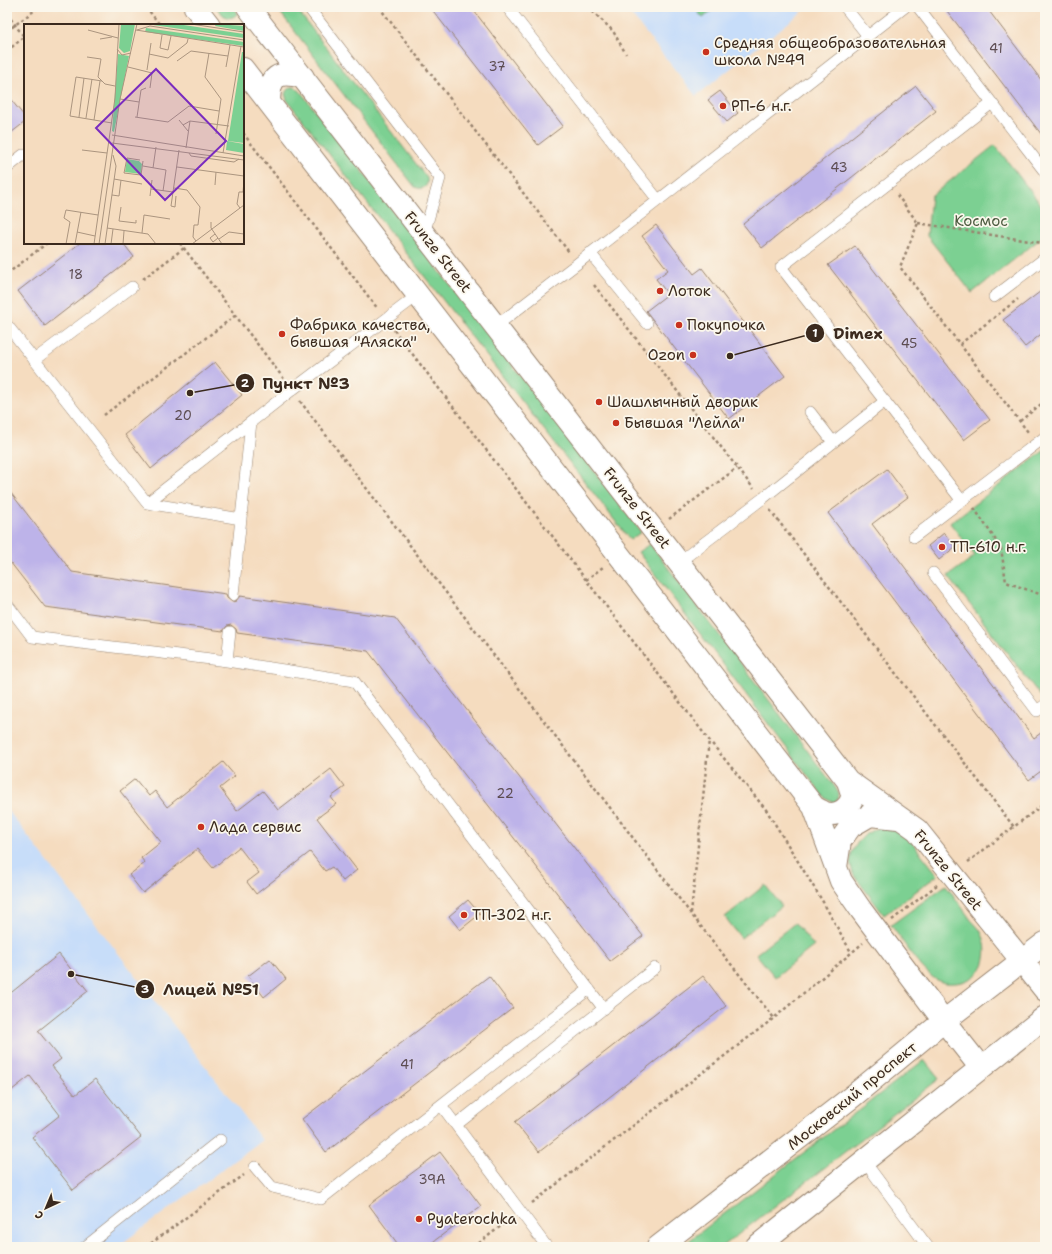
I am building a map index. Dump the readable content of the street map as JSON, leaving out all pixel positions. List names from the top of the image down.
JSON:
{
  "streets": {
    "main road": ["Frunze Street", "Московский проспект"]
  },
  "crossings": [
    ["Frunze Street", "Московский проспект"]
  ],
  "parks": ["Космос"],
  "places": [
    "Средняя общеобразовательная школа №49",
    "РП-6 н.г.",
    "Лоток",
    "Покупочка",
    "Фабрика качества, бывшая \"Аляска\"",
    "Ozon",
    "Dimex",
    "Пункт №3",
    "Шашлычный дворик",
    "Бывшая \"Лейла\"",
    "ТП-610 н.г.",
    "Лада сервис",
    "ТП-302 н.г.",
    "Лицей №51",
    "Pyaterochka"
  ],
  "house_numbers": [
    "41",
    "37",
    "43",
    "18",
    "45",
    "20",
    "22",
    "41",
    "39А"
  ],
  "north": "bottom left"
}
